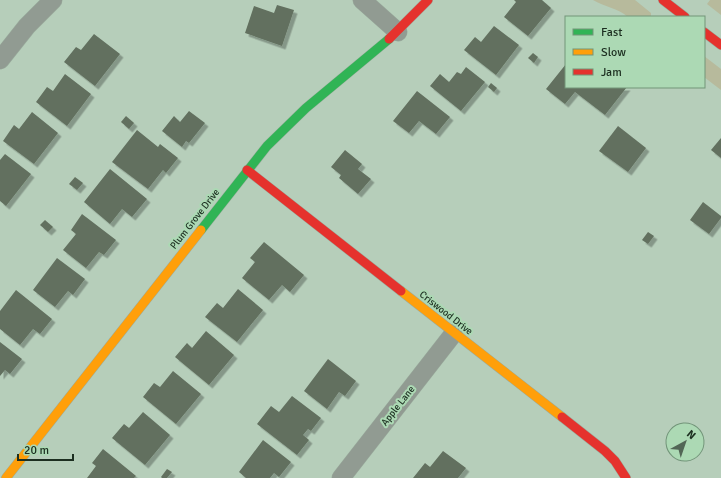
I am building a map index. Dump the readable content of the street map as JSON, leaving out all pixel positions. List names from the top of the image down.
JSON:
{
  "streets": {
    "street": ["Plum Grove Drive", "Criswood Drive", "Apple Lane"]
  },
  "crossings": [
    ["Plum Grove Drive", "Criswood Drive"],
    ["Criswood Drive", "Apple Lane"]
  ],
  "legend": ["Fast", "Slow", "Jam"],
  "scale_bar": "20 m",
  "north": "top right"
}
